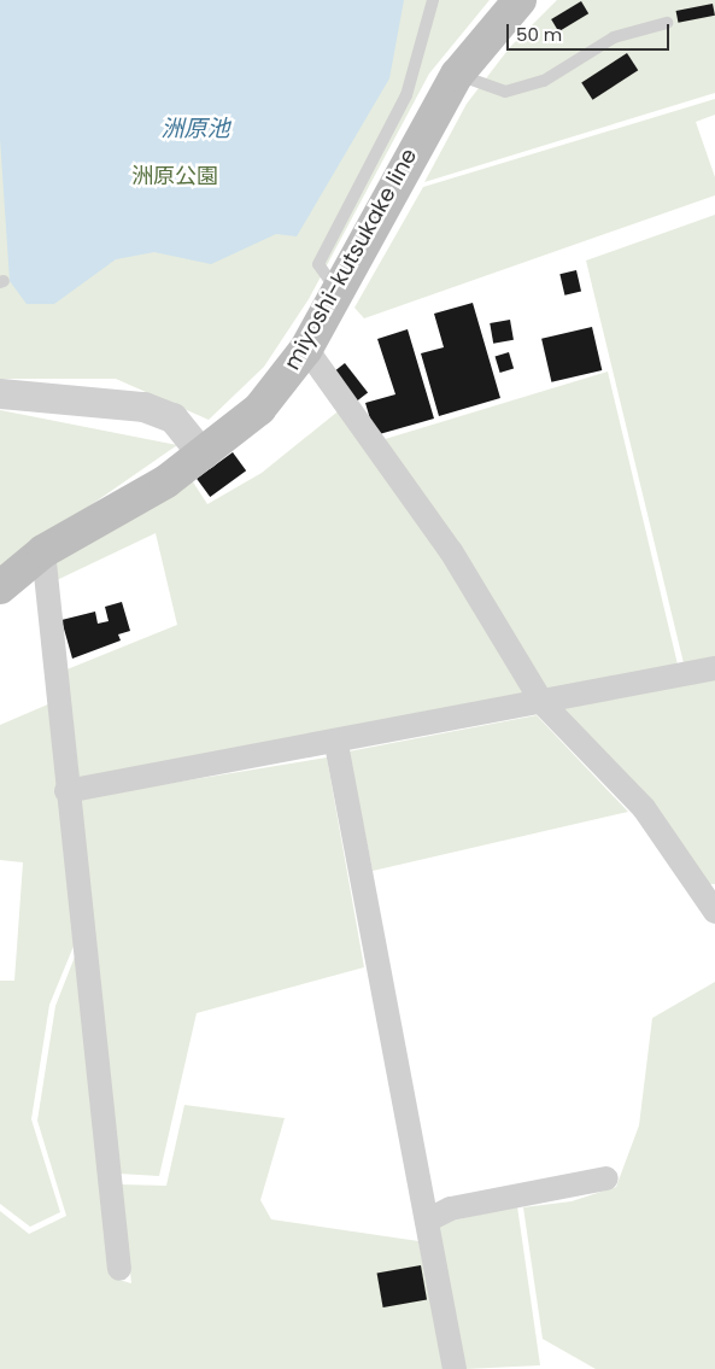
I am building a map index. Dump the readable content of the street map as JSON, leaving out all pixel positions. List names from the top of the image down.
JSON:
{
  "streets": {
    "main road": ["miyoshi-kutsukake line"]
  },
  "water": ["洲原池"],
  "parks": ["洲原公園"],
  "scale_bar": "50 m"
}
